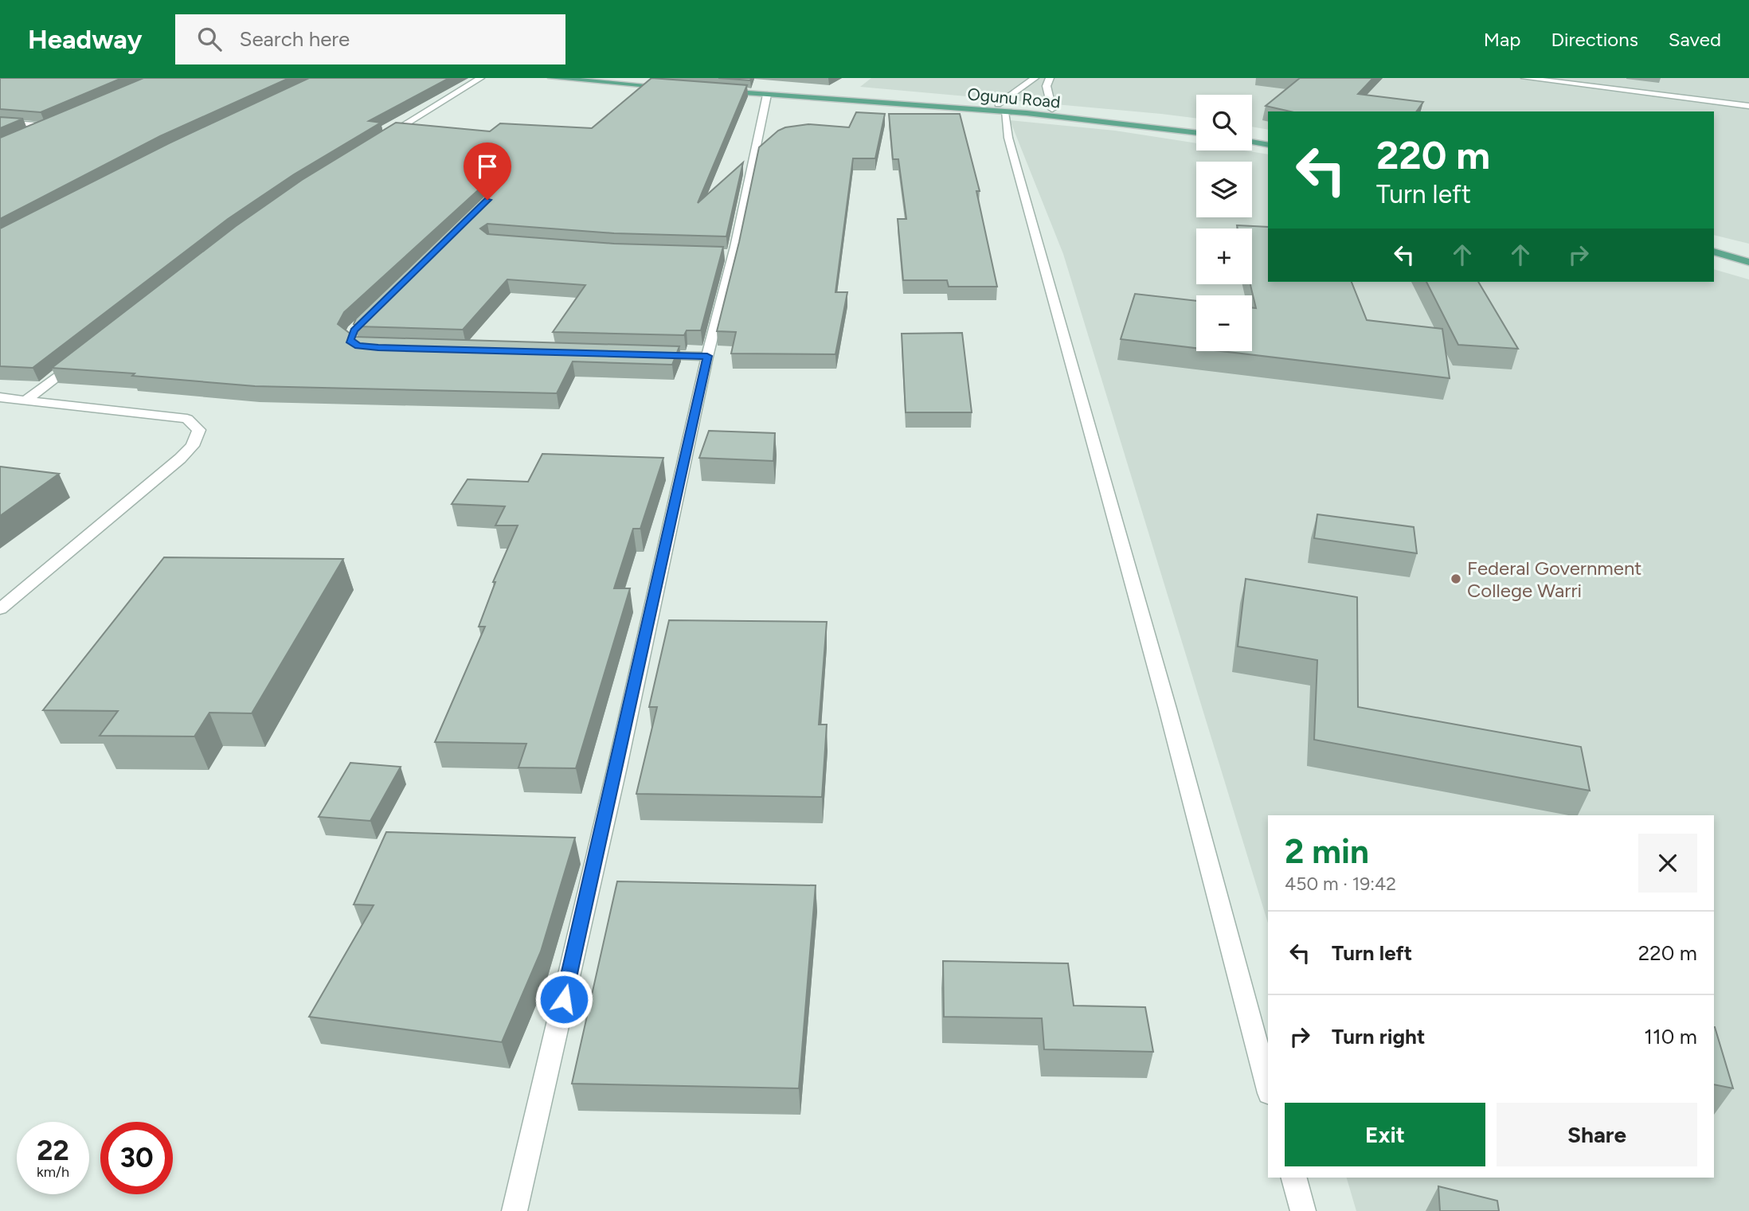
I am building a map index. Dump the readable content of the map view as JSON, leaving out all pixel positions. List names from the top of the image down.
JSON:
{
  "streets": {
    "main road": ["Ogunu Road"]
  },
  "places": ["Federal Government College Warri"],
  "page": {
    "header": "Headway",
    "search": "Search here",
    "nav": ["Map", "Directions", "Saved"],
    "map_buttons": ["+", "−"],
    "turn": ["220 m", "Turn left"],
    "heading": ["2 min", "450 m · 19:42"],
    "list": [
      {
        "name": "Turn left",
        "value": "220 m"
      },
      {
        "name": "Turn right",
        "value": "110 m"
      }
    ],
    "buttons": ["Exit", "Share"],
    "speed": "22 km/h",
    "limit": "30"
  }
}
